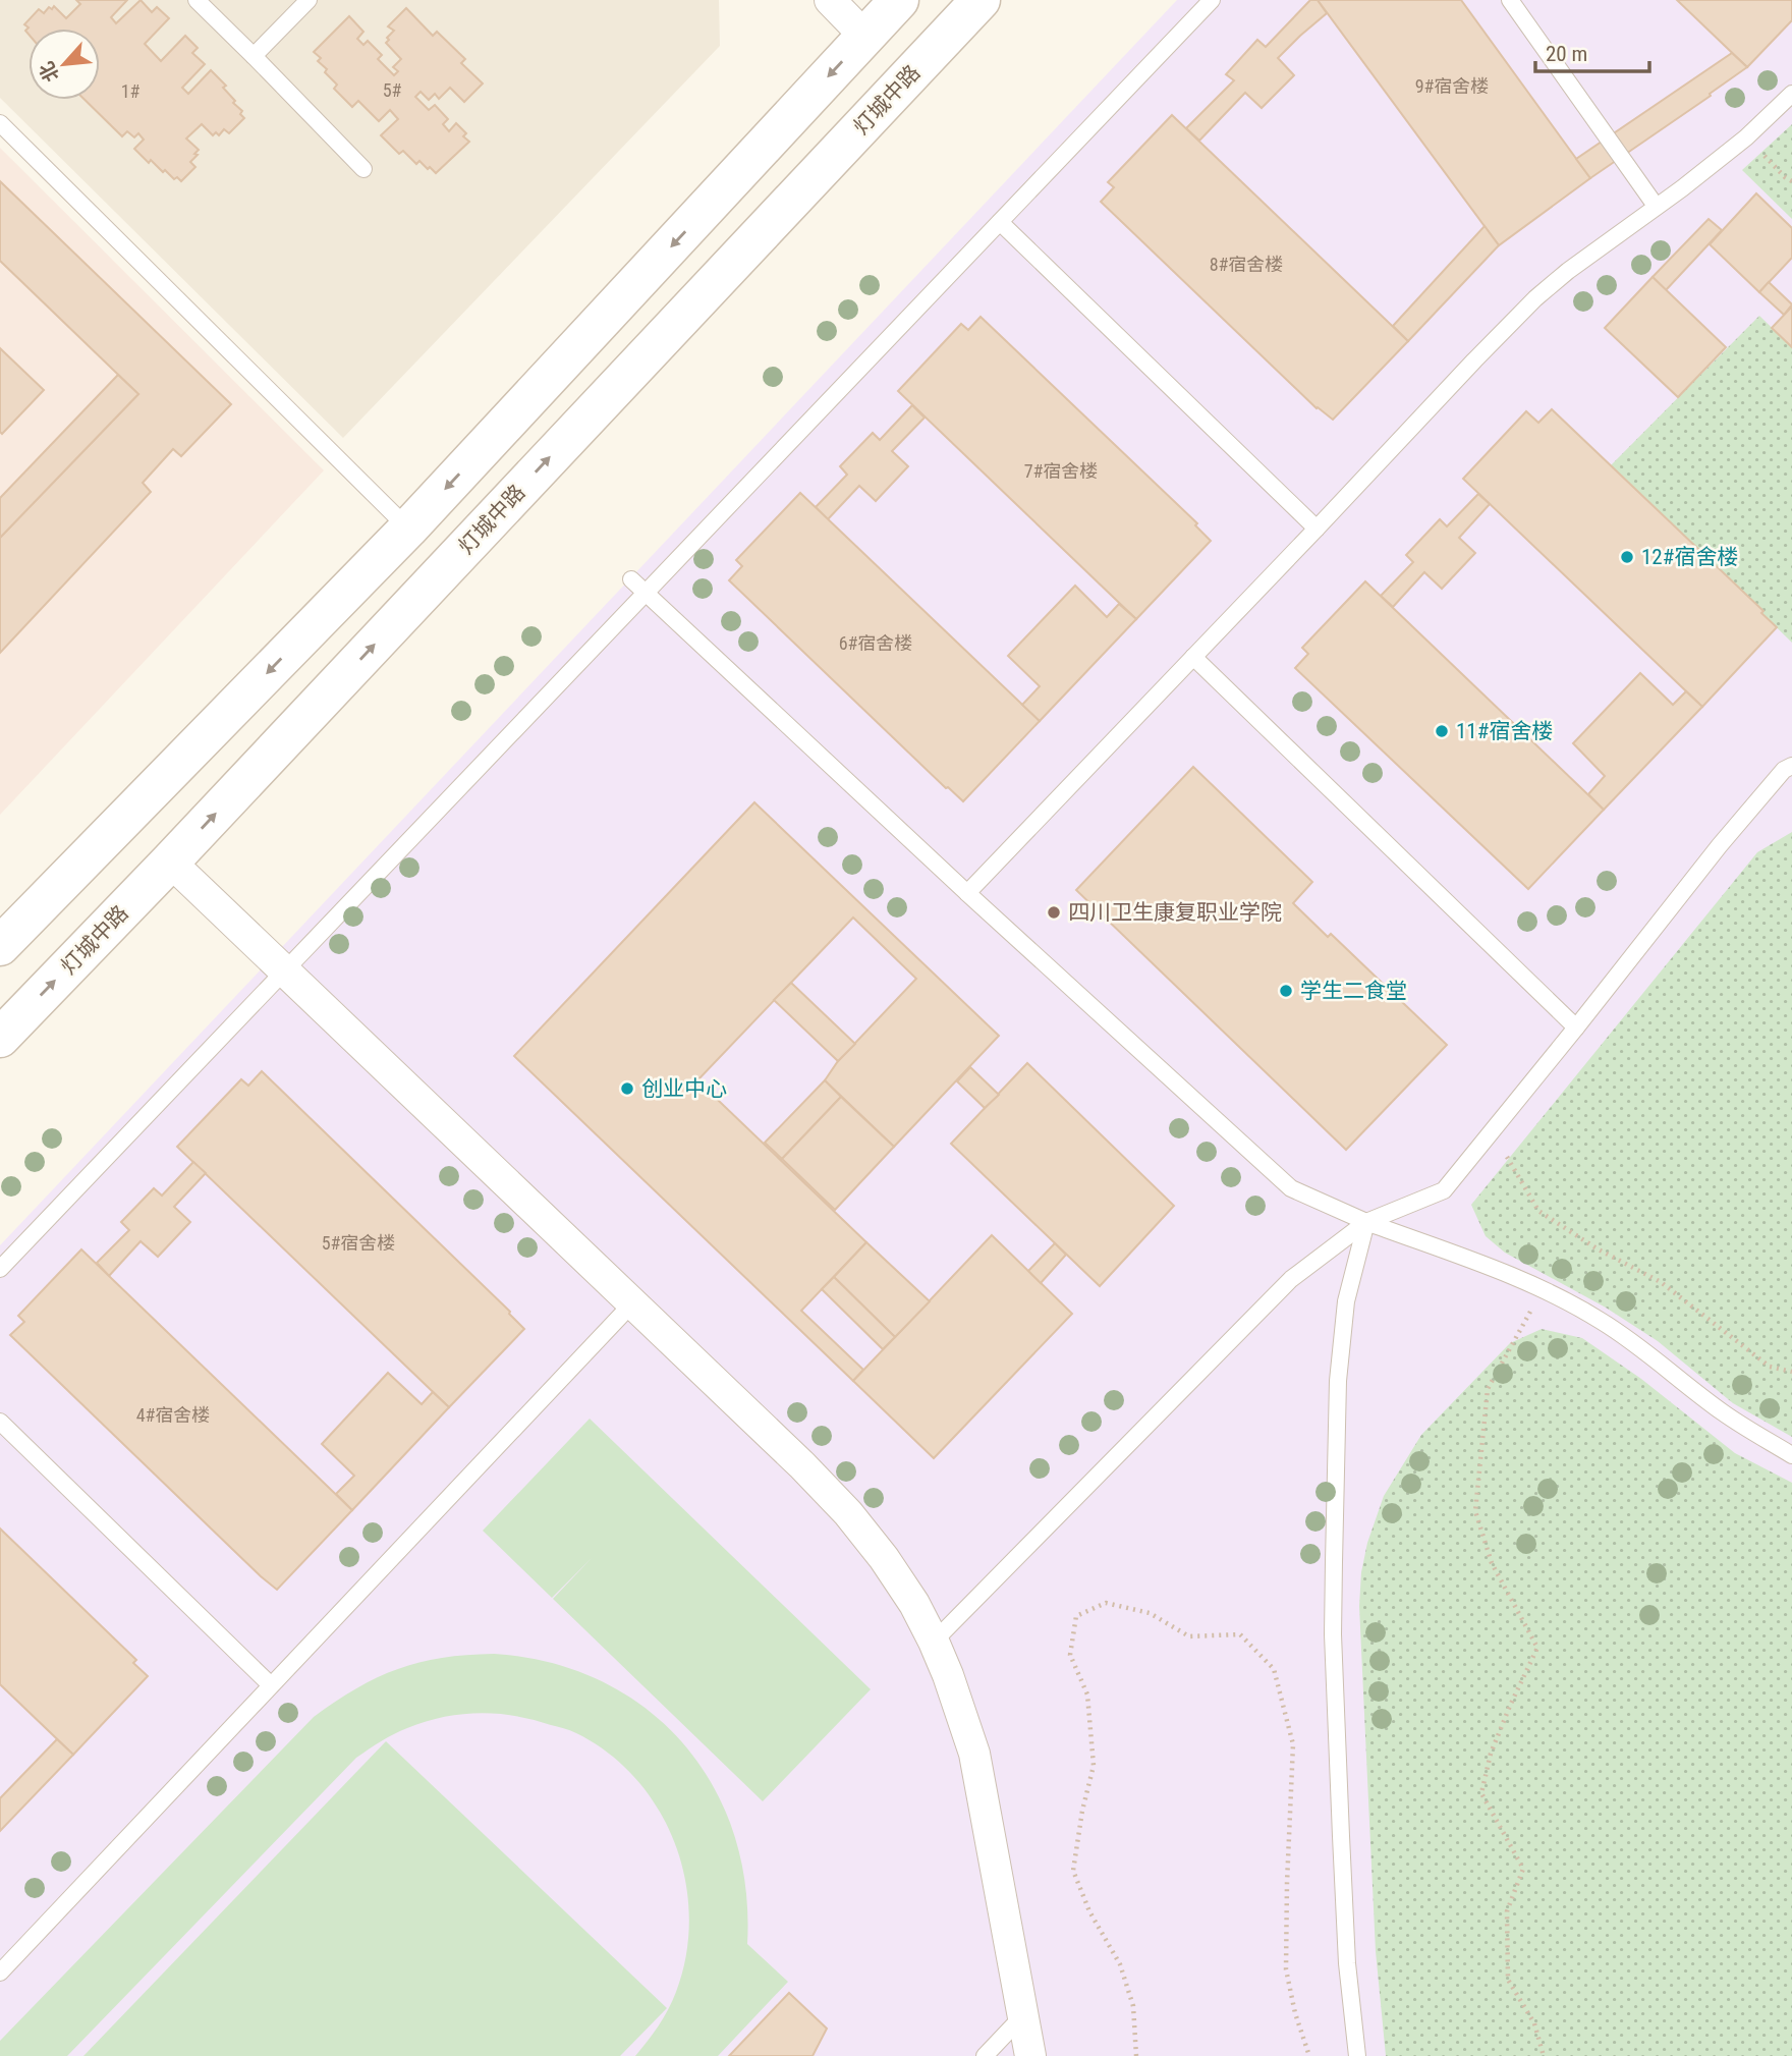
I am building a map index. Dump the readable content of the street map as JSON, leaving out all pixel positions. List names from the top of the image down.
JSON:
{
  "streets": {
    "main road": ["灯城中路"]
  },
  "places": [
    "12#宿舍楼",
    "11#宿舍楼",
    "四川卫生康复职业学院",
    "学生二食堂",
    "创业中心"
  ],
  "house_numbers": [
    "9#宿舍楼",
    "5#",
    "1#",
    "8#宿舍楼",
    "7#宿舍楼",
    "6#宿舍楼",
    "5#宿舍楼",
    "4#宿舍楼"
  ],
  "scale_bar": "20 m",
  "north": "bottom left"
}
